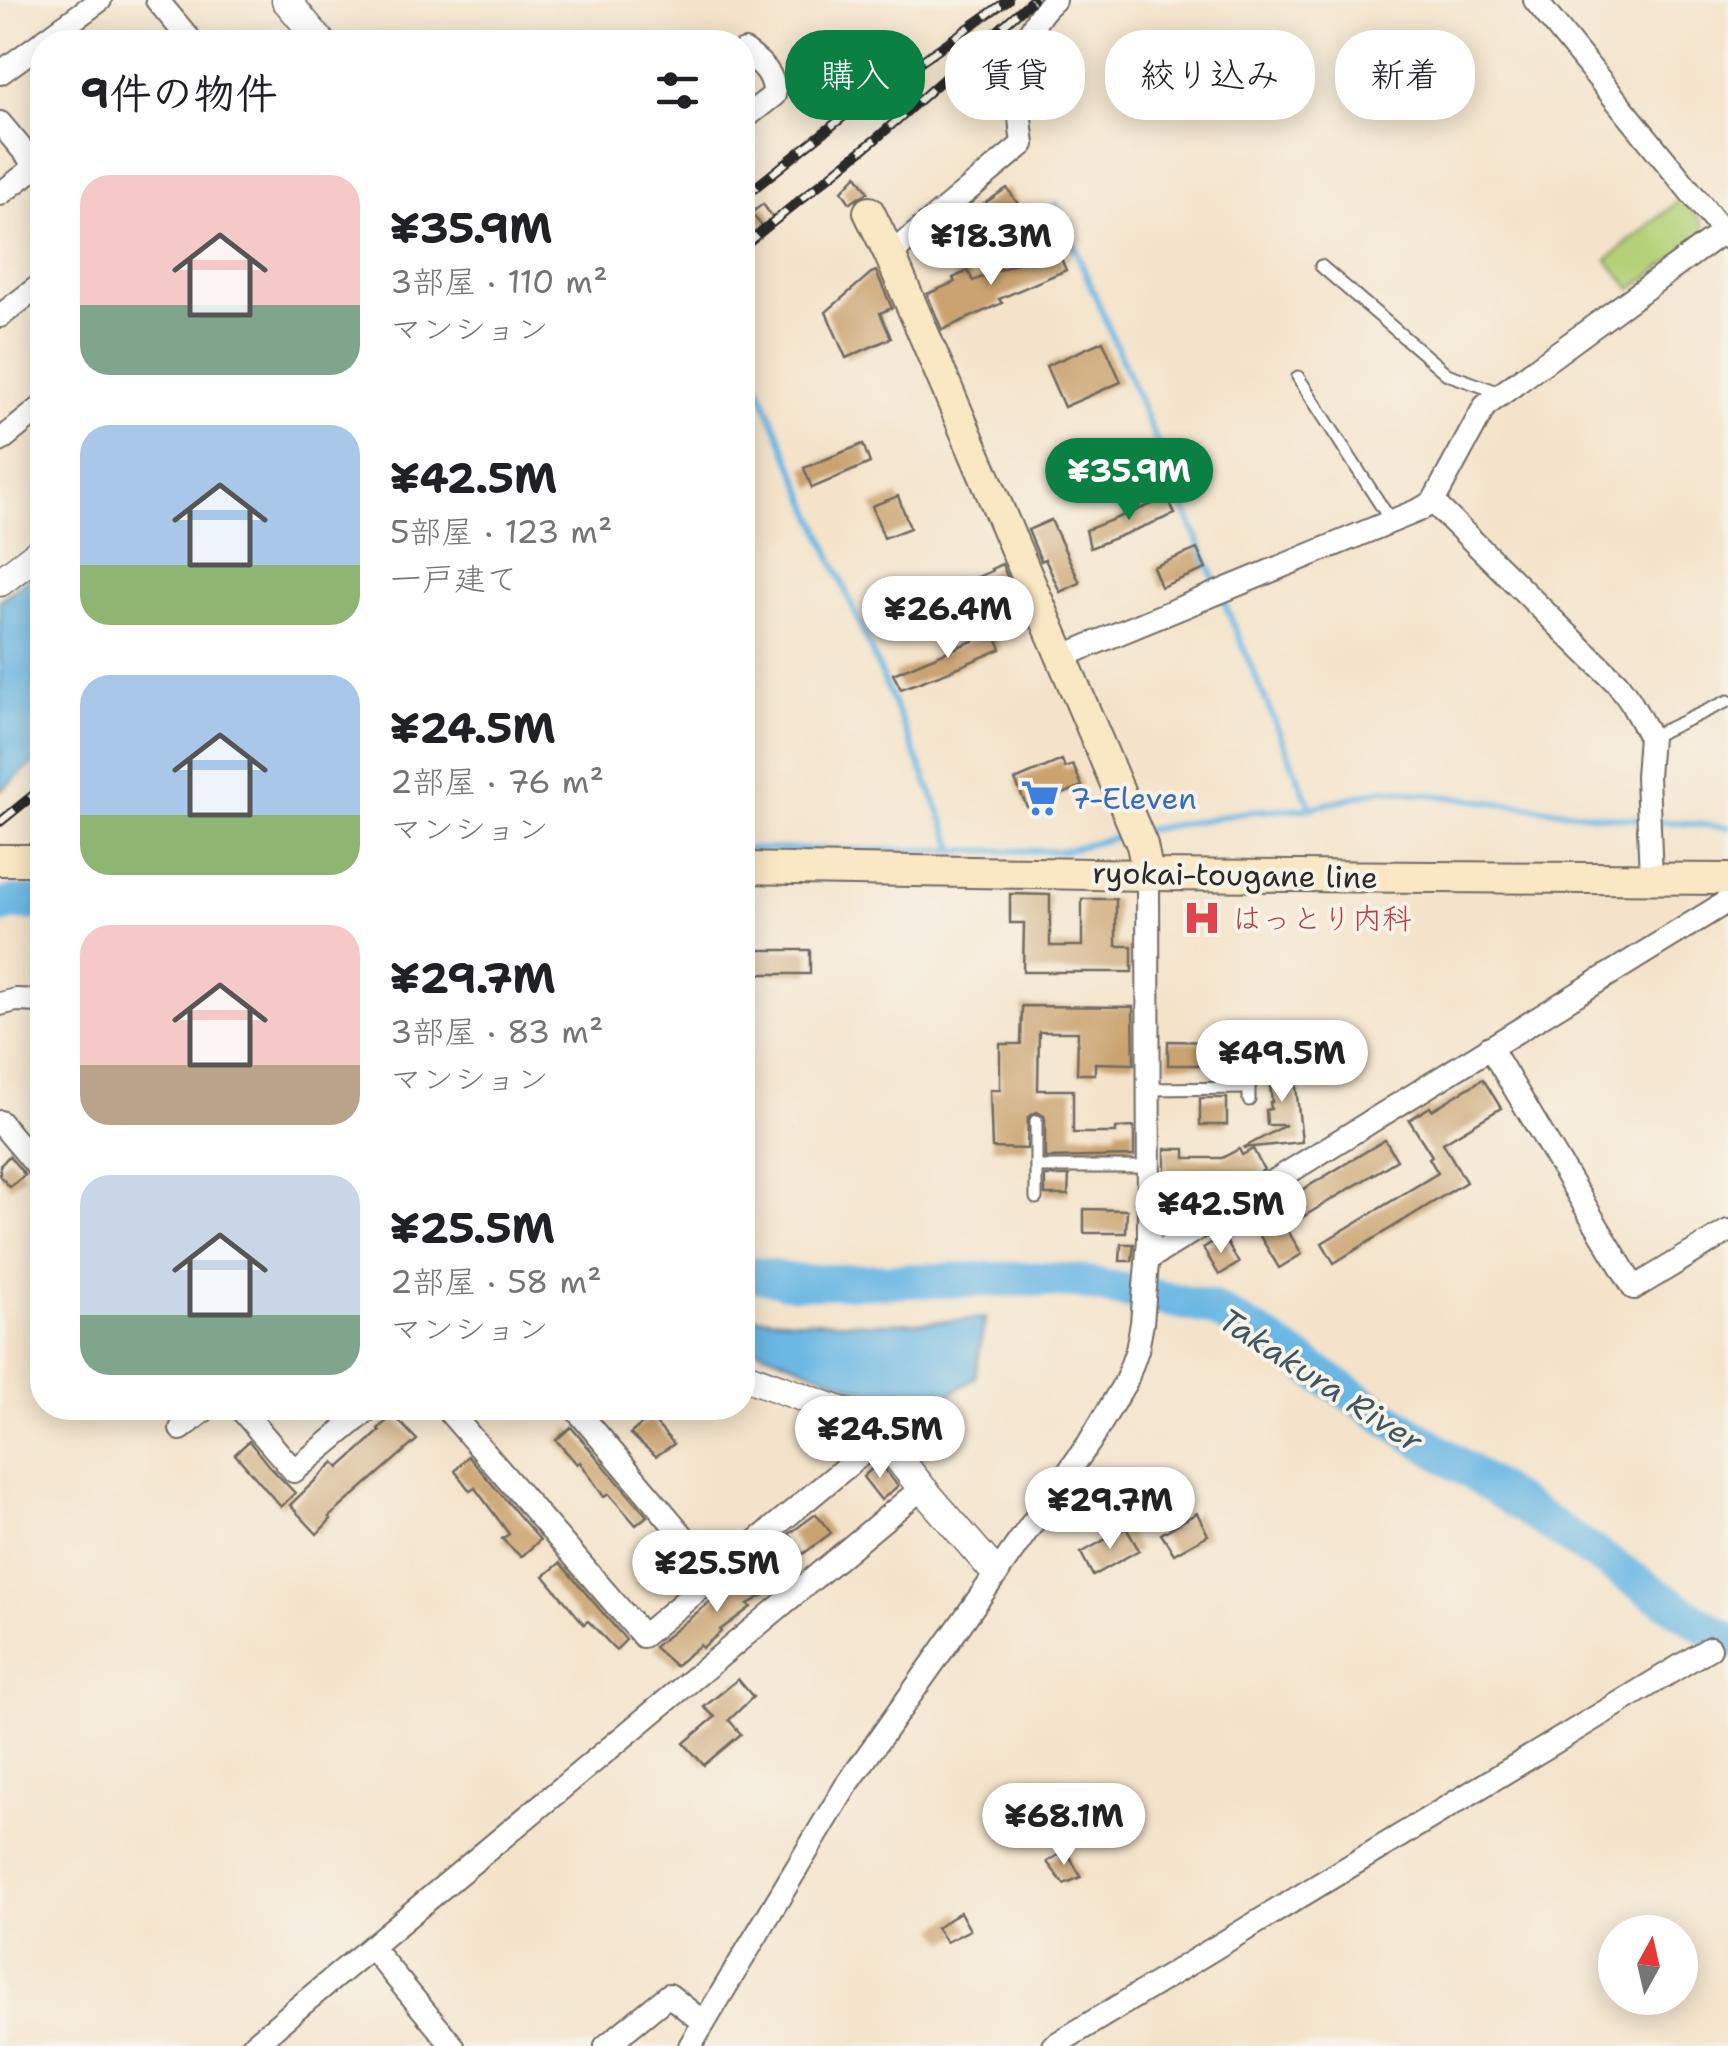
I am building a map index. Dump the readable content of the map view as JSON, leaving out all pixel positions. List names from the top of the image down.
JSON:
{
  "streets": {
    "main road": ["ryokai-tougane line"]
  },
  "water": ["Takakura River"],
  "places": {
    "supermarket": ["7-Eleven"],
    "hospital": ["はっとり内科"]
  },
  "north": "top",
  "page": {
    "chip": [
      "購入",
      "賃貸",
      "絞り込み",
      "新着"
    ],
    "heading": "9件の物件",
    "list": [
      {
        "name": "¥35.9M",
        "note": "3部屋 · 110 m² · マンション"
      },
      {
        "name": "¥42.5M",
        "note": "5部屋 · 123 m² · 一戸建て"
      },
      {
        "name": "¥24.5M",
        "note": "2部屋 · 76 m² · マンション"
      },
      {
        "name": "¥29.7M",
        "note": "3部屋 · 83 m² · マンション"
      },
      {
        "name": "¥25.5M",
        "note": "2部屋 · 58 m² · マンション"
      }
    ],
    "price": [
      "¥18.3M",
      "¥35.9M",
      "¥26.4M",
      "¥49.5M",
      "¥42.5M",
      "¥24.5M",
      "¥29.7M",
      "¥25.5M",
      "¥68.1M"
    ]
  }
}
